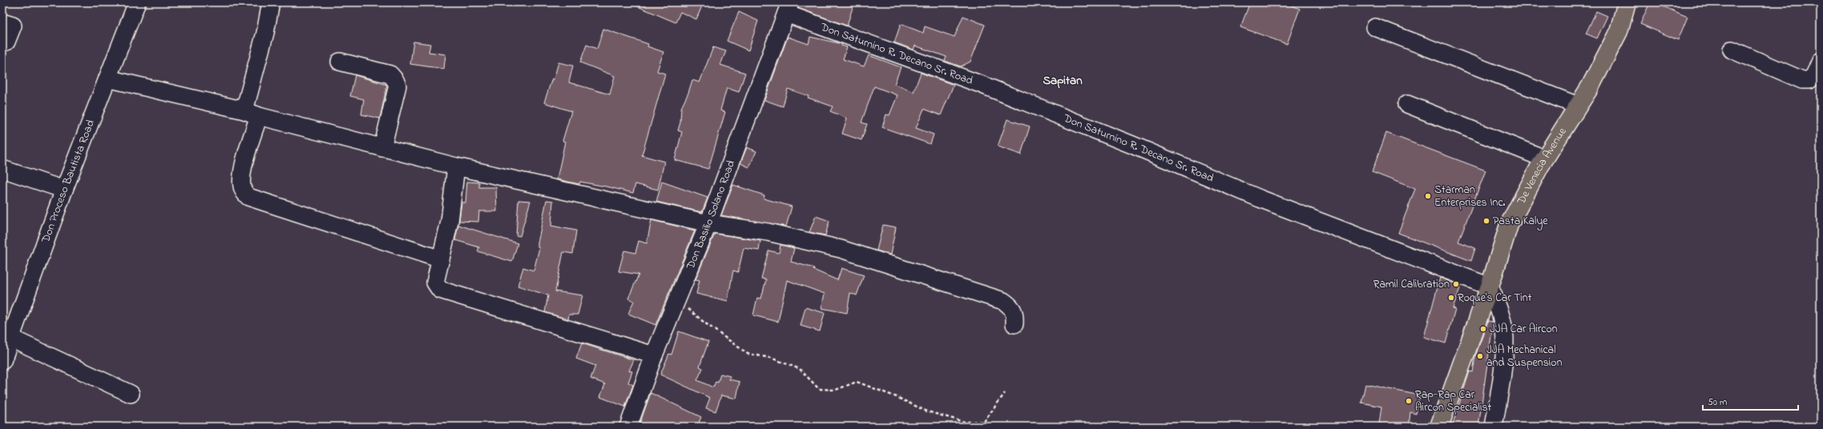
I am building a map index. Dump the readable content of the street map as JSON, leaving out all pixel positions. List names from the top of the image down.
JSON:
{
  "streets": {
    "highway": ["De Venecia Avenue"],
    "street": ["Don Saturnino R. Decano Sr. Road", "Don Proceso Bautista Road", "Don Basilio Solano Road"]
  },
  "crossings": [
    ["Don Saturnino R. Decano Sr. Road", "De Venecia Avenue"],
    ["Don Saturnino R. Decano Sr. Road", "Don Basilio Solano Road"]
  ],
  "districts": ["Sapitan"],
  "places": [
    "Starman Enterprises Inc.",
    "Pasta Kalye",
    "Ramil Calibration",
    "Roque's Car Tint",
    "JJA Car Aircon",
    "JJA Mechanical and Suspension",
    "Rap-Rap Car Aircon Specialist"
  ],
  "scale_bar": "50 m"
}
